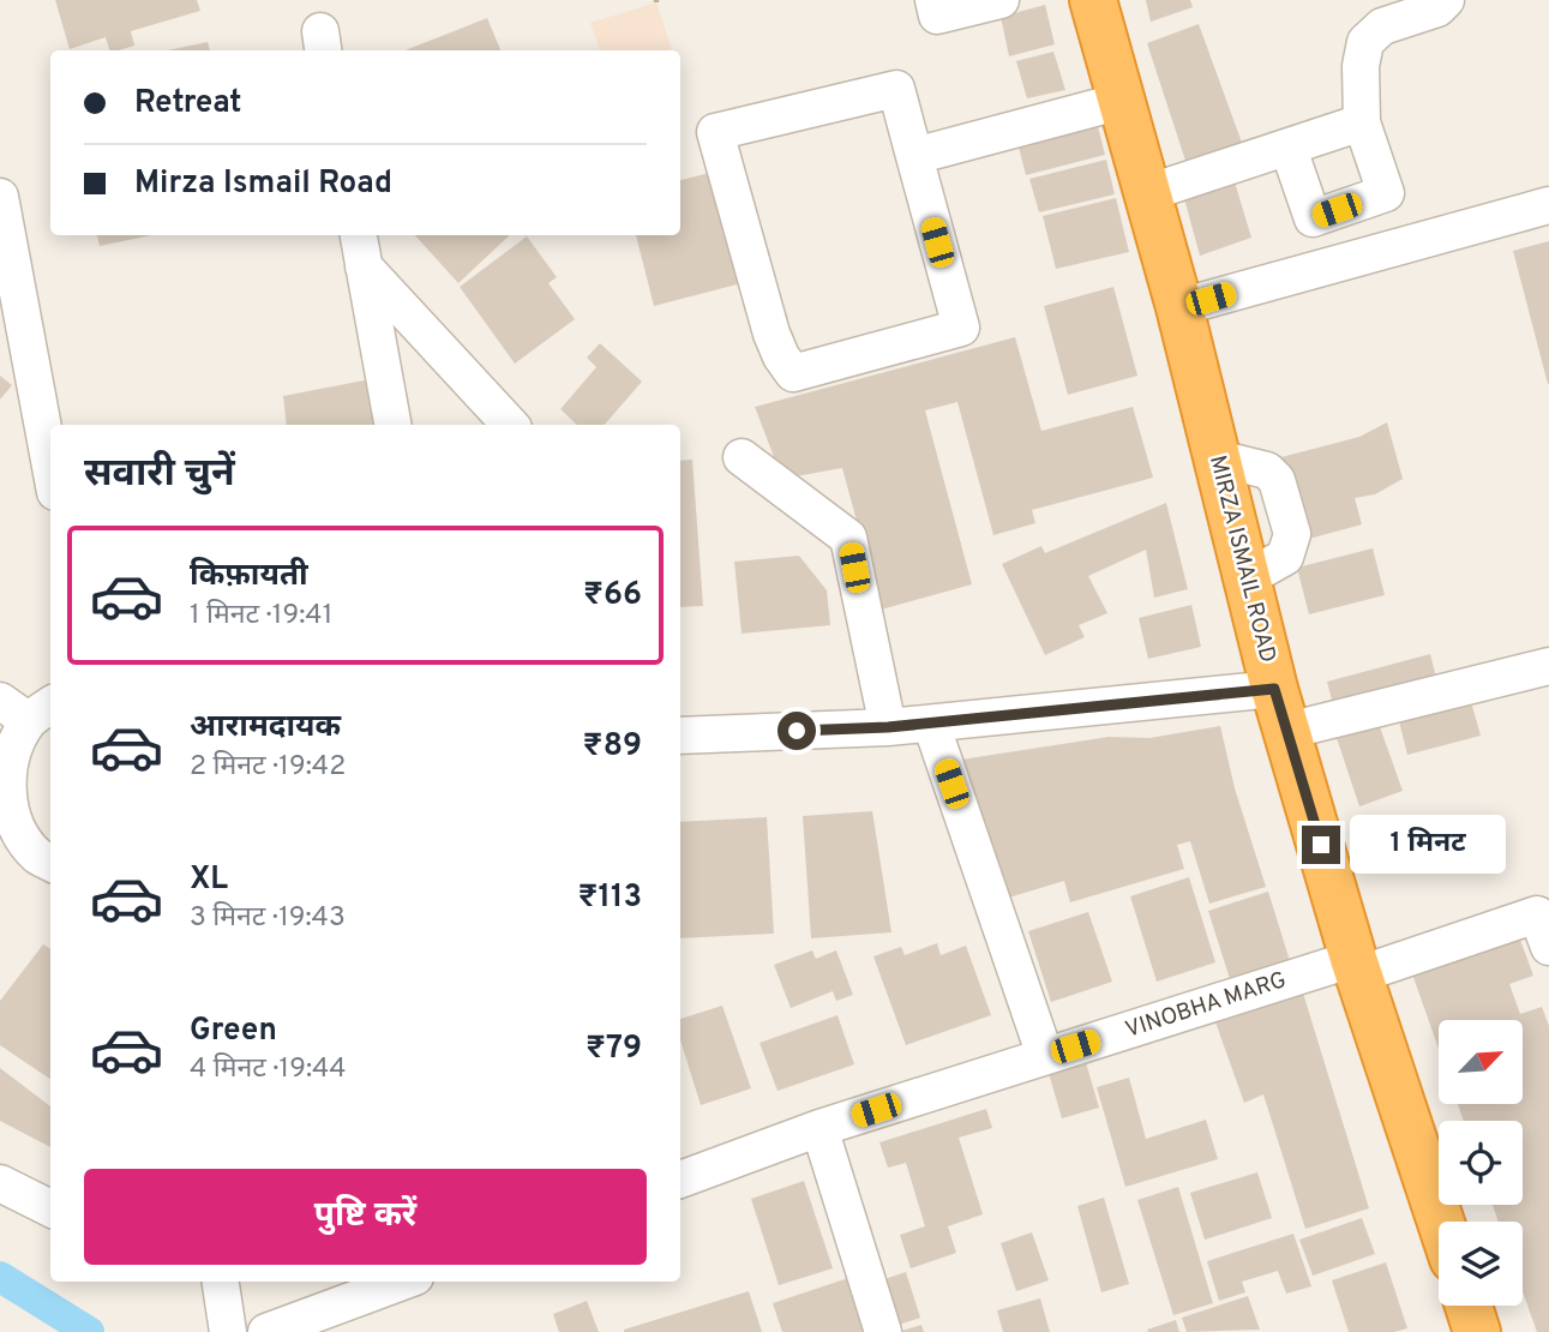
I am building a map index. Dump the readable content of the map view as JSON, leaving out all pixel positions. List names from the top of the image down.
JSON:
{
  "streets": {
    "highway": ["MIRZA ISMAIL ROAD"],
    "street": ["VINOBHA MARG"]
  },
  "crossings": [
    ["MIRZA ISMAIL ROAD", "VINOBHA MARG"]
  ],
  "north": "top right",
  "page": {
    "banner": ["Retreat", "Mirza Ismail Road"],
    "heading": "सवारी चुनें",
    "list": [
      {
        "name": "किफ़ायती",
        "note": "1 मिनट · 19:41",
        "value": "₹66"
      },
      {
        "name": "आरामदायक",
        "note": "2 मिनट · 19:42",
        "value": "₹89"
      },
      {
        "name": "XL",
        "note": "3 मिनट · 19:43",
        "value": "₹113"
      },
      {
        "name": "Green",
        "note": "4 मिनट · 19:44",
        "value": "₹79"
      }
    ],
    "bubble": "1 मिनट",
    "buttons": "पुष्टि करें"
  }
}
